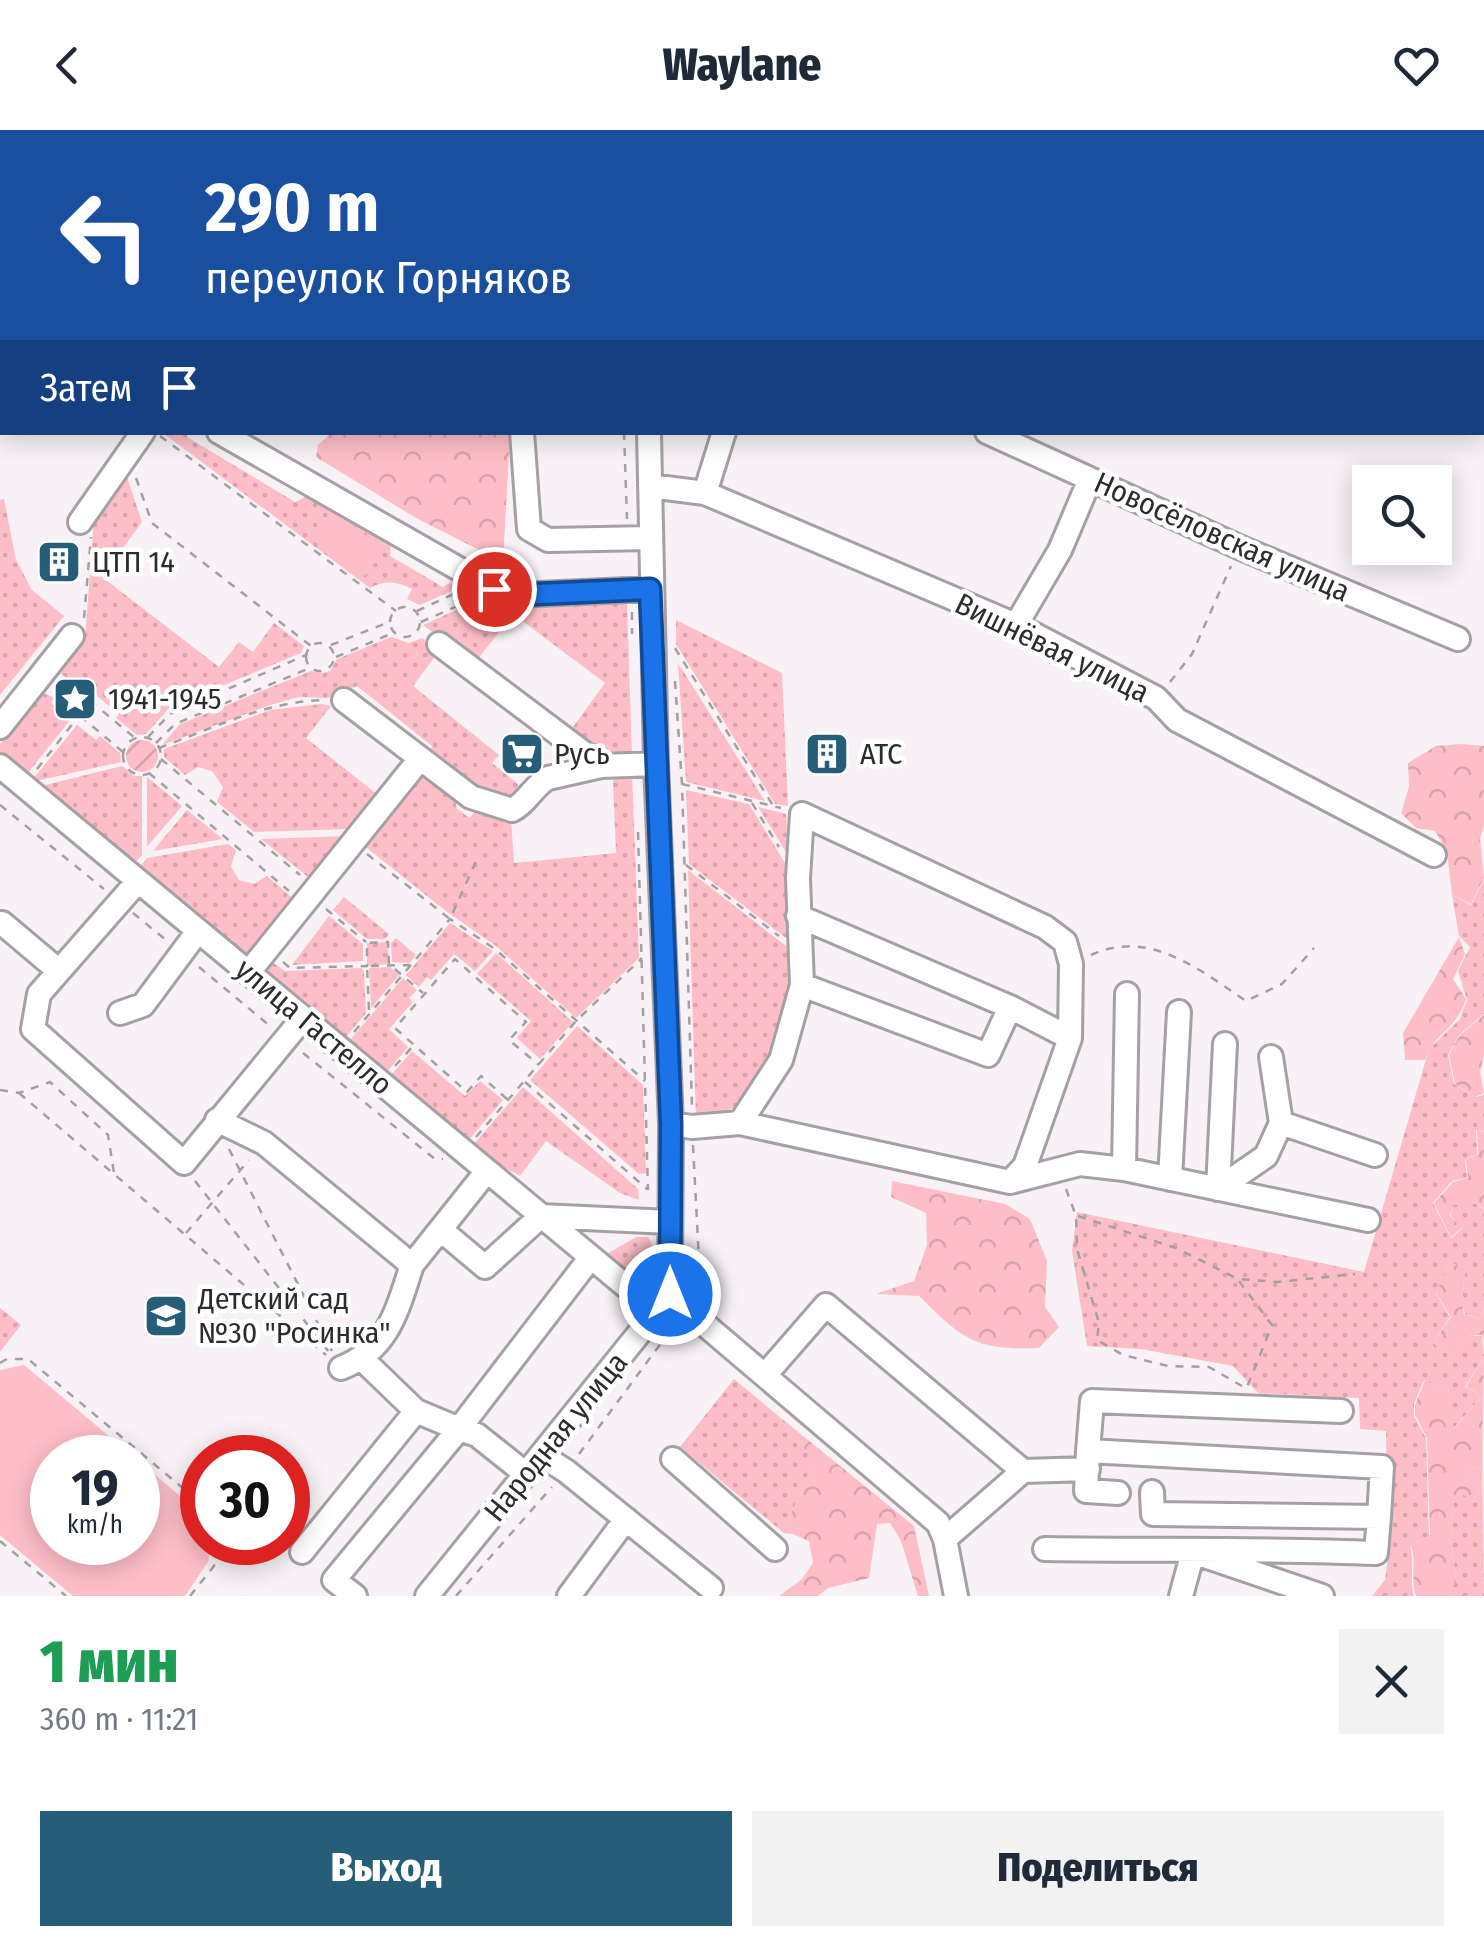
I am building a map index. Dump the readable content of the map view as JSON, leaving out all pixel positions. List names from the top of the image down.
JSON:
{
  "streets": {
    "street": [
      "Новосёловская улица",
      "Вишнёвая улица",
      "улица Гастелло",
      "Народная улица"
    ]
  },
  "places": {
    "building": ["ЦТП 14", "АТС"],
    "place": ["1941-1945"],
    "supermarket": ["Русь"],
    "school or university": ["Детский сад №30 \"Росинка\""]
  },
  "page": {
    "header": "Waylane",
    "turn": ["290 m", "переулок Горняков"],
    "then": "Затем",
    "speed": "19 km/h",
    "limit": "30",
    "heading": ["1 мин", "360 m · 11:21"],
    "buttons": ["Выход", "Поделиться"]
  }
}
